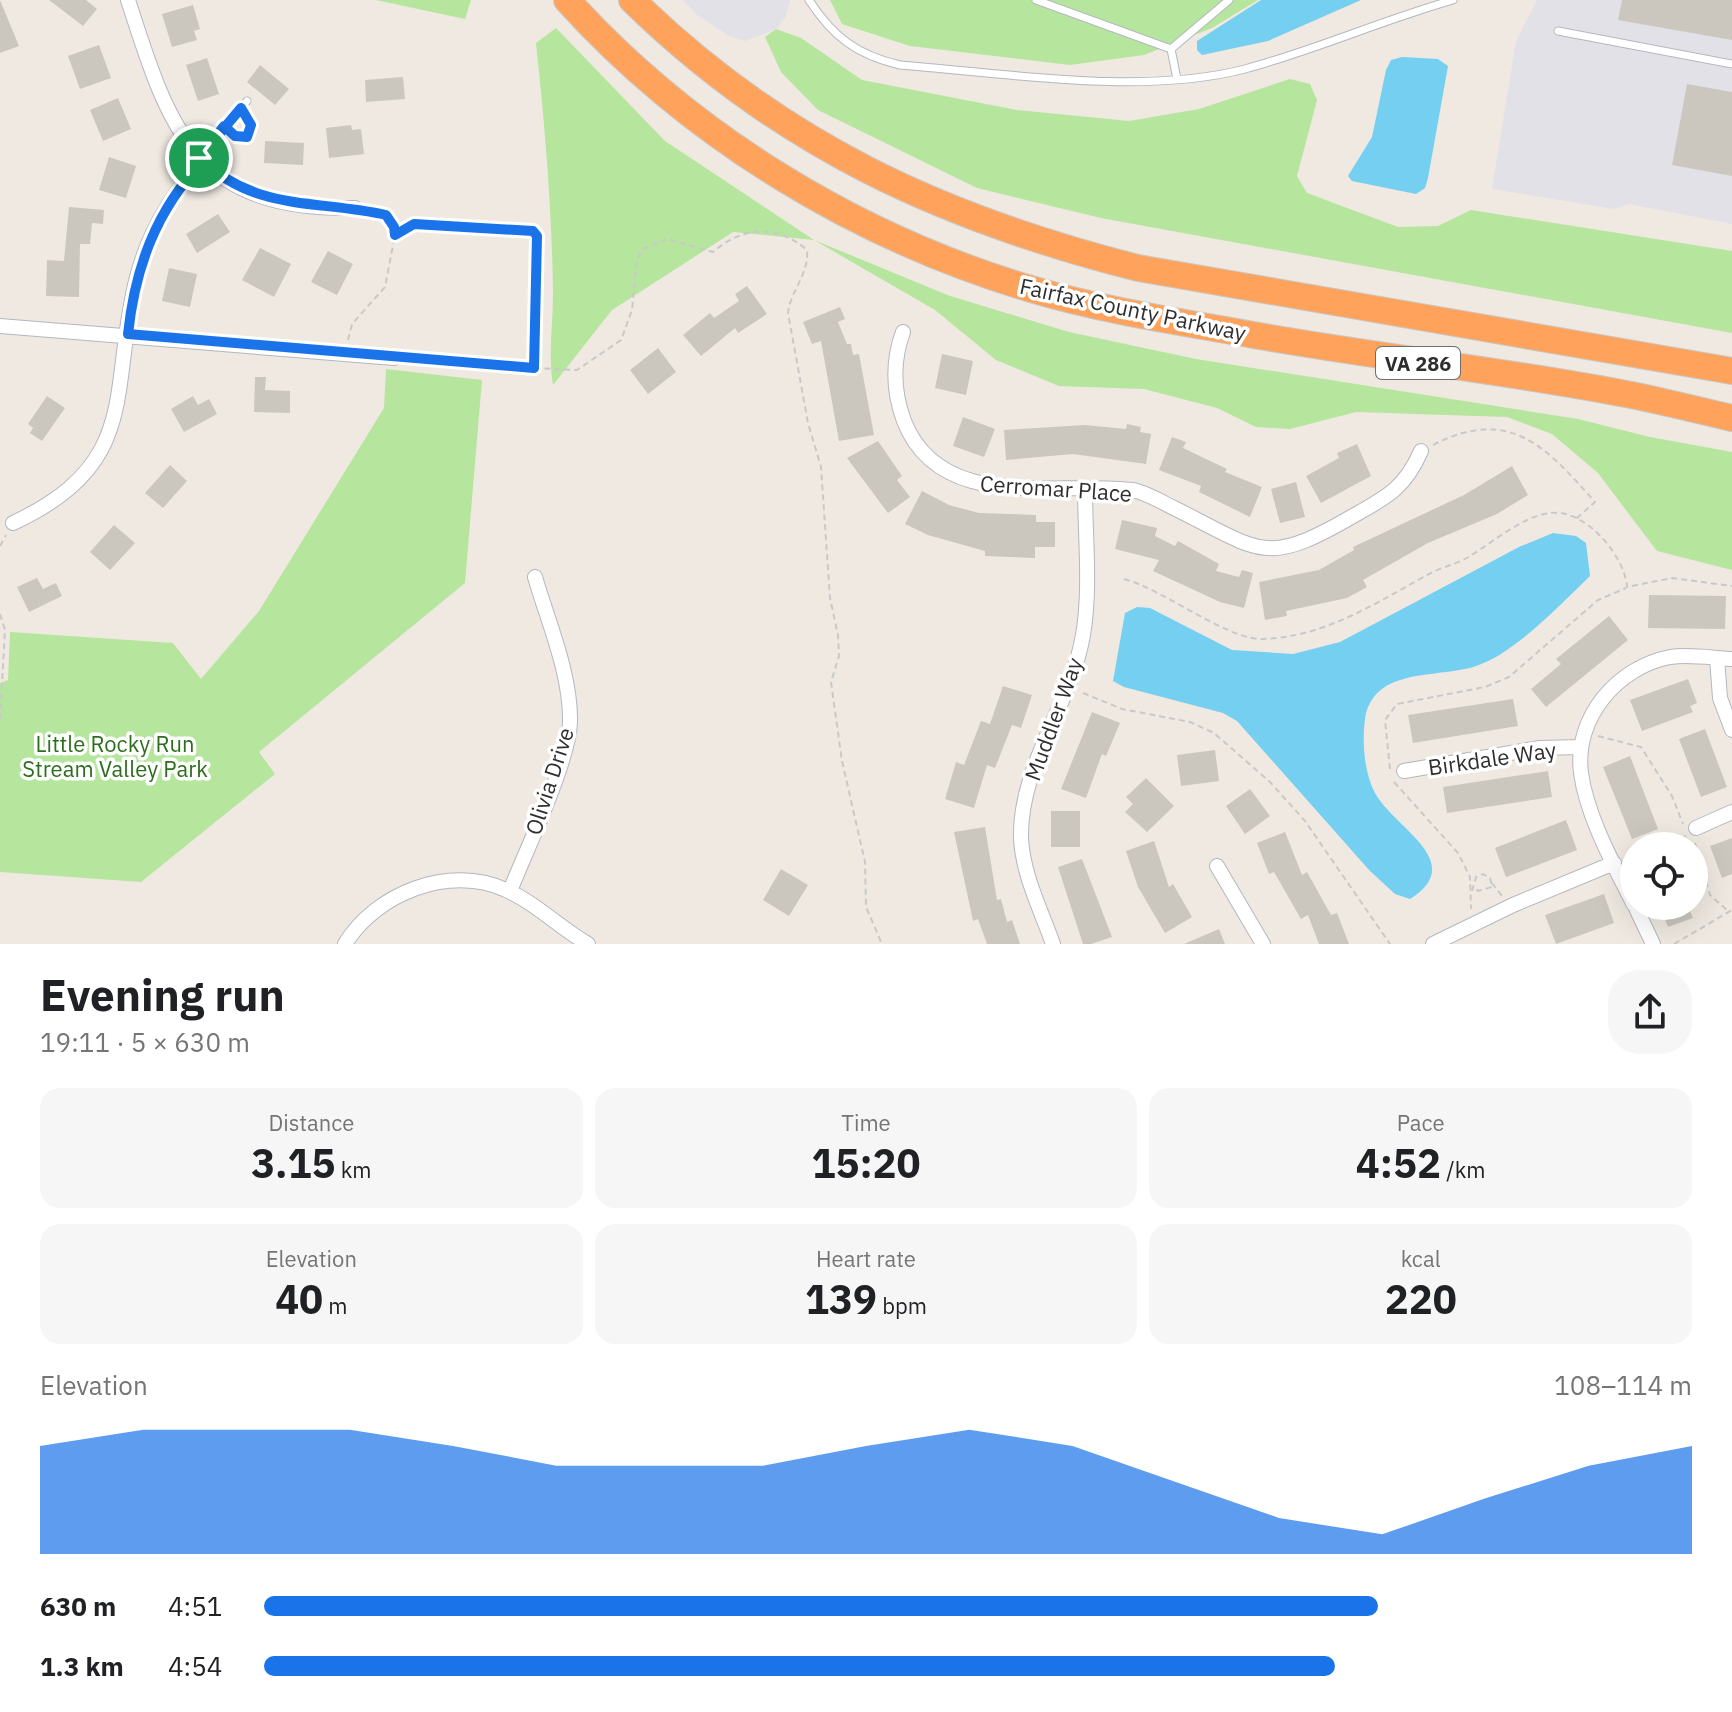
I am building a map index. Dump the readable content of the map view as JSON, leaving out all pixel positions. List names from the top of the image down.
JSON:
{
  "streets": {
    "highway": ["Fairfax County Parkway", "VA 286"],
    "street": [
      "Cerromar Place",
      "Muddler Way",
      "Birkdale Way",
      "Olivia Drive"
    ]
  },
  "crossings": [
    ["Cerromar Place", "Muddler Way"]
  ],
  "parks": ["Little Rocky Run Stream Valley Park"],
  "page": {
    "heading": ["Evening run", "19:11 · 5 × 630 m"],
    "stats": [
      ["Distance", "3.15 km"],
      ["Time", "15:20"],
      ["Pace", "4:52 /km"],
      ["Elevation", "40 m"],
      ["Heart rate", "139 bpm"],
      ["kcal", "220"]
    ],
    "chart": ["Elevation", "108–114 m"],
    "list": [
      {
        "name": "630 m",
        "note": "4:51"
      },
      {
        "name": "1.3 km",
        "note": "4:54"
      }
    ]
  }
}
